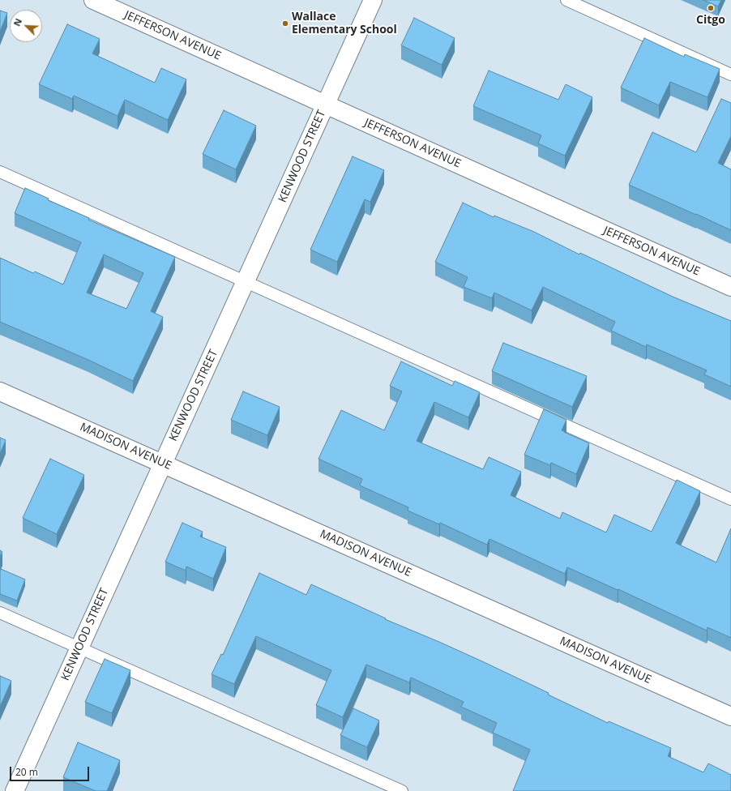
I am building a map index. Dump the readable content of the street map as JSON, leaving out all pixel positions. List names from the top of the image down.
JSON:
{
  "streets": {
    "street": ["JEFFERSON AVENUE", "KENWOOD STREET", "MADISON AVENUE"]
  },
  "crossings": [
    ["JEFFERSON AVENUE", "KENWOOD STREET"],
    ["KENWOOD STREET", "MADISON AVENUE"]
  ],
  "places": ["Citgo", "Wallace Elementary School"],
  "scale_bar": "20 m",
  "north": "top left"
}
